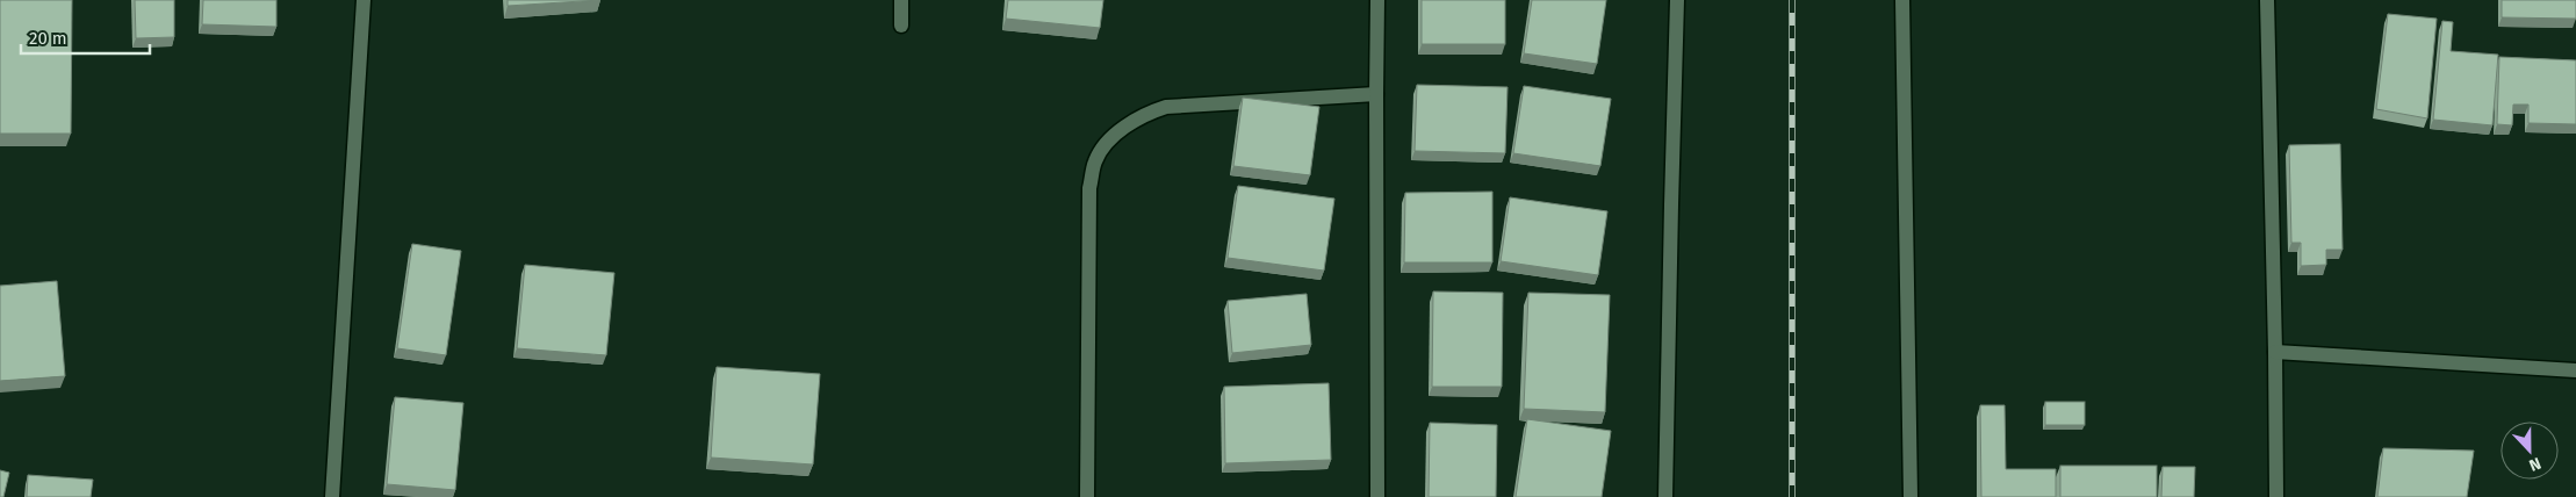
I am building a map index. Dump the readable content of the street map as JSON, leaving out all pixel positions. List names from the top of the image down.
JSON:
{
  "scale_bar": "20 m",
  "north": "bottom"
}
